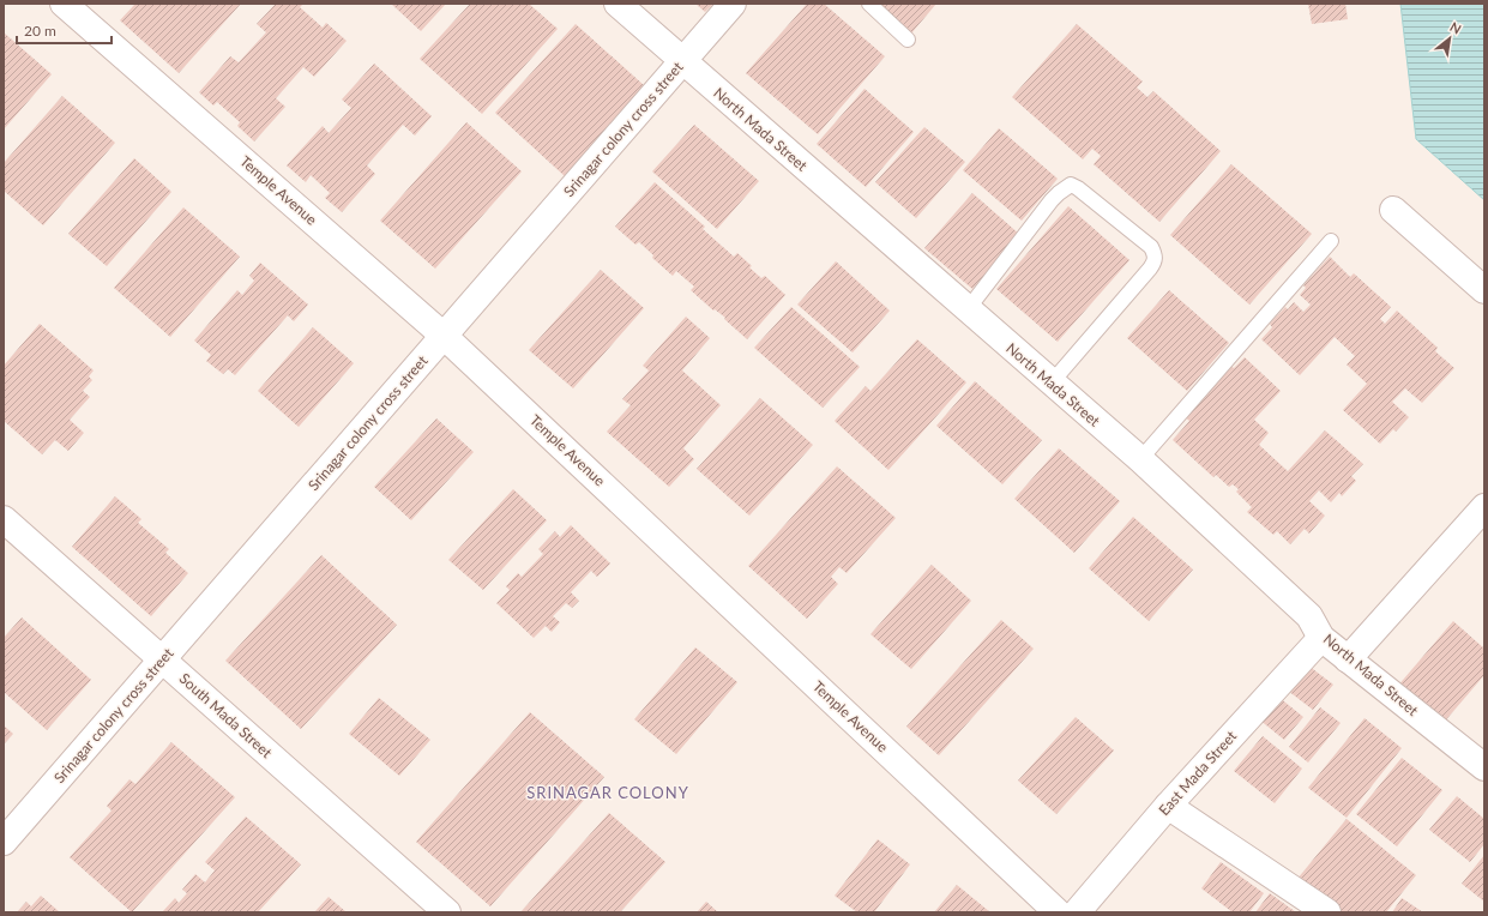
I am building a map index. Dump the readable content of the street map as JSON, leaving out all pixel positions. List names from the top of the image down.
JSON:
{
  "streets": {
    "street": [
      "Srinagar colony cross street",
      "North Mada Street",
      "Temple Avenue",
      "South Mada Street",
      "East Mada Street"
    ]
  },
  "crossings": [
    ["Srinagar colony cross street", "North Mada Street"],
    ["Srinagar colony cross street", "Temple Avenue"],
    ["Srinagar colony cross street", "South Mada Street"],
    ["North Mada Street", "East Mada Street"]
  ],
  "districts": ["SRINAGAR COLONY"],
  "scale_bar": "20 m",
  "north": "top right"
}
